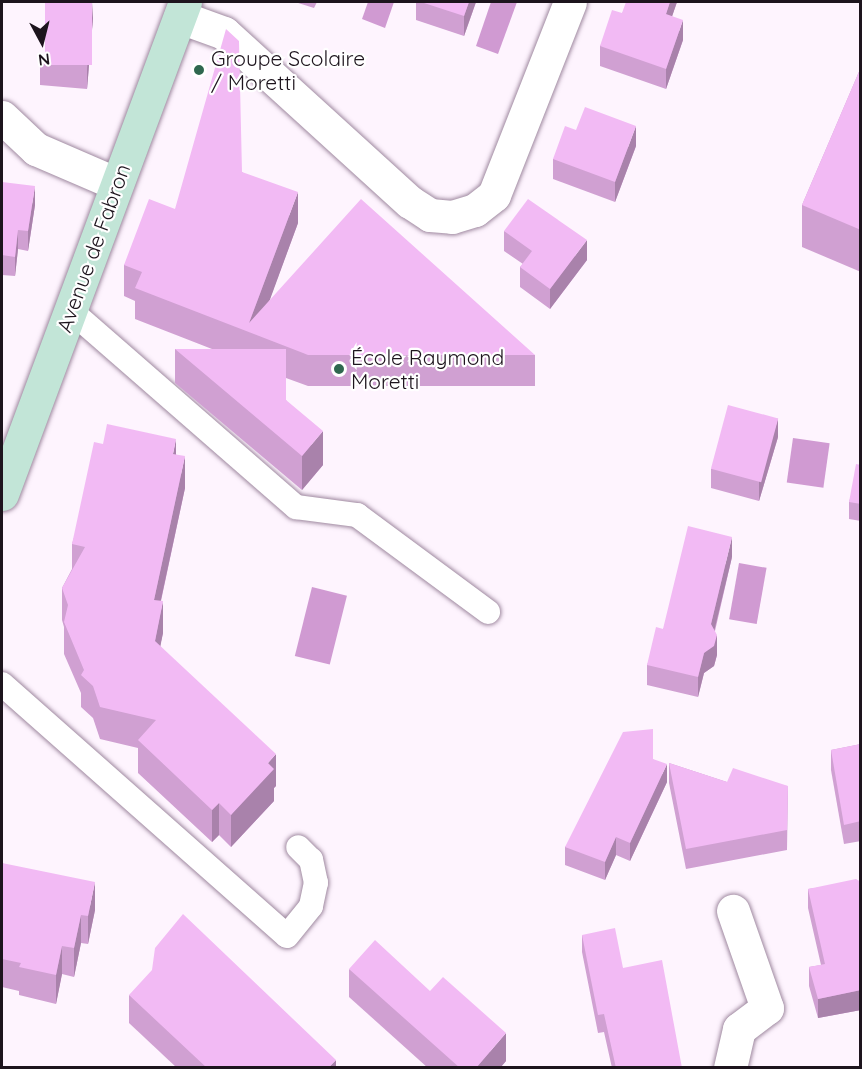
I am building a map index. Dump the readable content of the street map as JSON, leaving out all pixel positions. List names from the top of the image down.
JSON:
{
  "streets": {
    "street": ["Avenue de Fabron"]
  },
  "places": ["Groupe Scolaire / Moretti", "École Raymond Moretti"],
  "north": "bottom"
}
